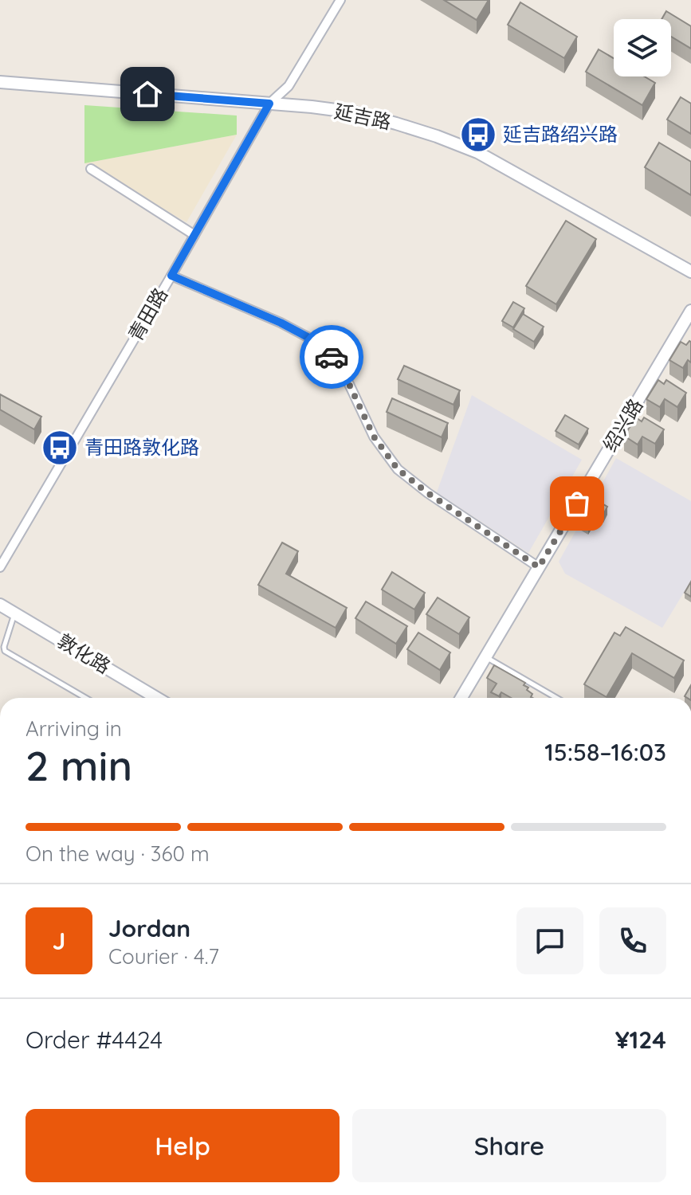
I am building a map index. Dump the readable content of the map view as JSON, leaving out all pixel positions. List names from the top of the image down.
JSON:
{
  "streets": {
    "main road": ["延吉路", "绍兴路", "敦化路"],
    "street": ["青田路"]
  },
  "crossings": [
    ["延吉路", "青田路"]
  ],
  "places": {
    "bus stop": ["延吉路绍兴路", "青田路敦化路"]
  },
  "page": {
    "heading": ["2 min", "Arriving in", "15:58–16:03"],
    "panel": [
      "Jordan",
      "Courier · 4.7",
      "Order #4424",
      "¥124"
    ],
    "bar": "On the way · 360 m",
    "round": "J",
    "buttons": ["Help", "Share"]
  }
}
